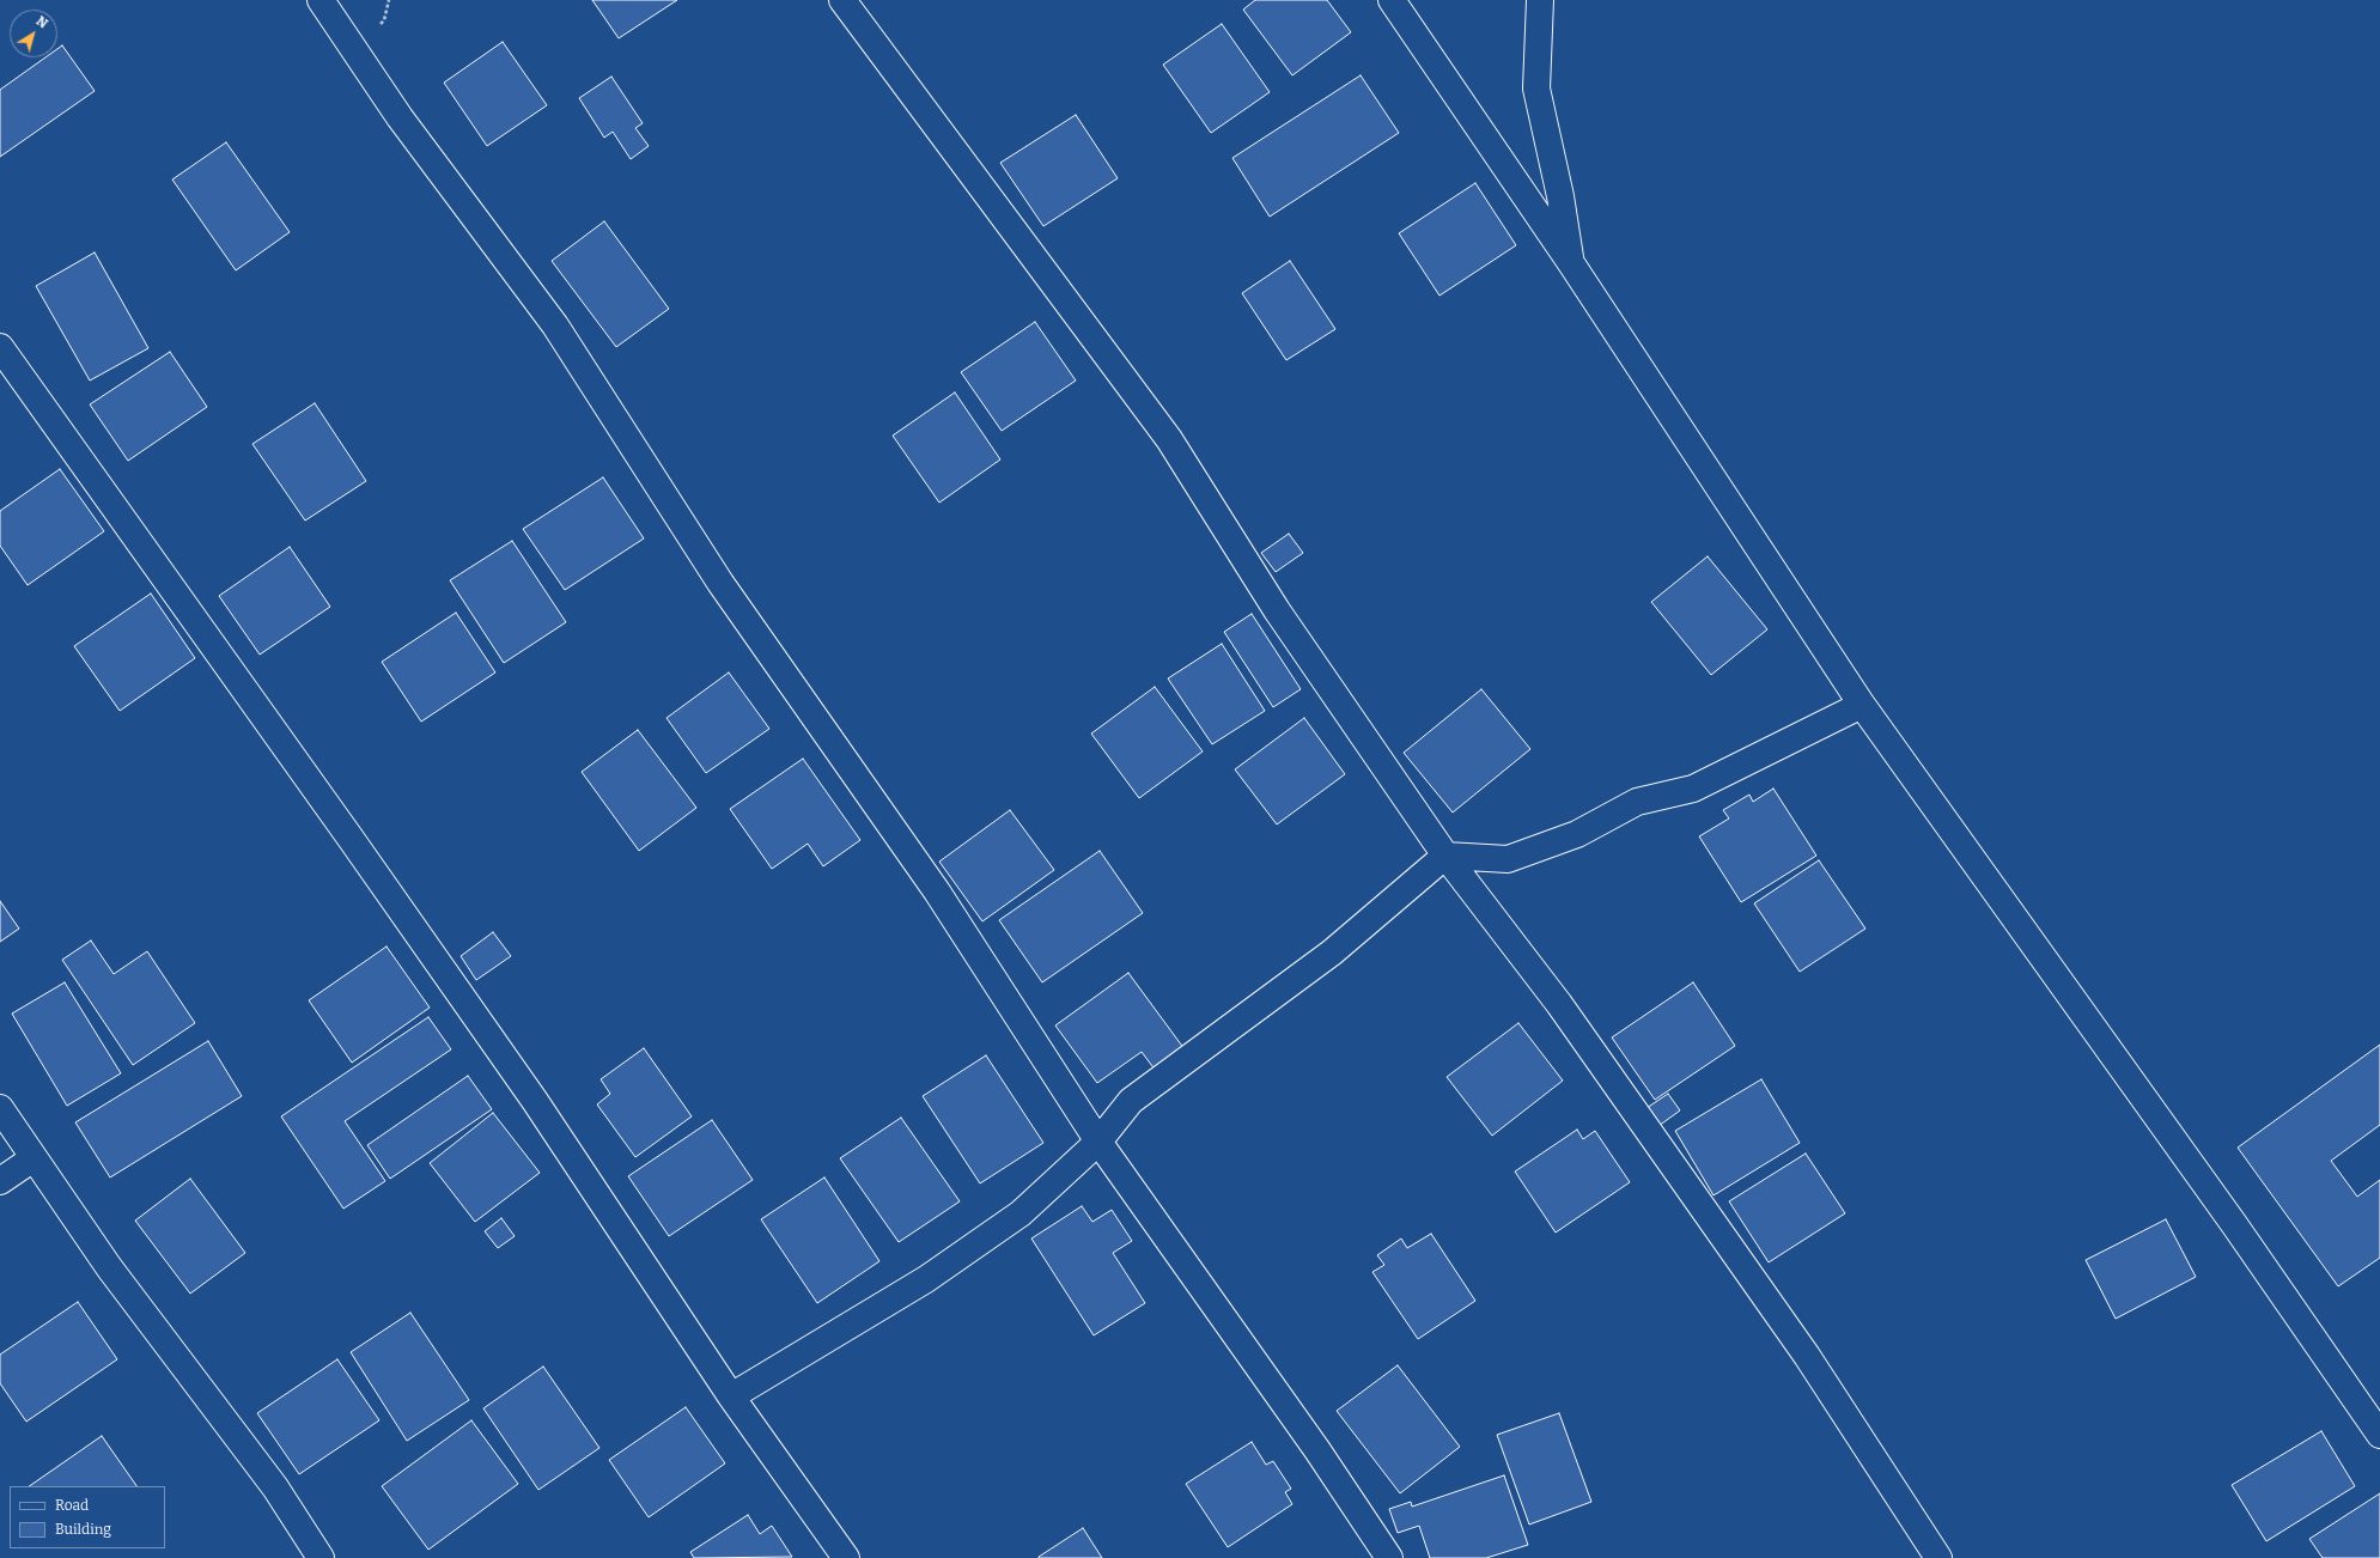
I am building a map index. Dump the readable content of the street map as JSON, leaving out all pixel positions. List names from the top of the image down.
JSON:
{
  "legend": ["Road", "Building"],
  "north": "top right"
}
